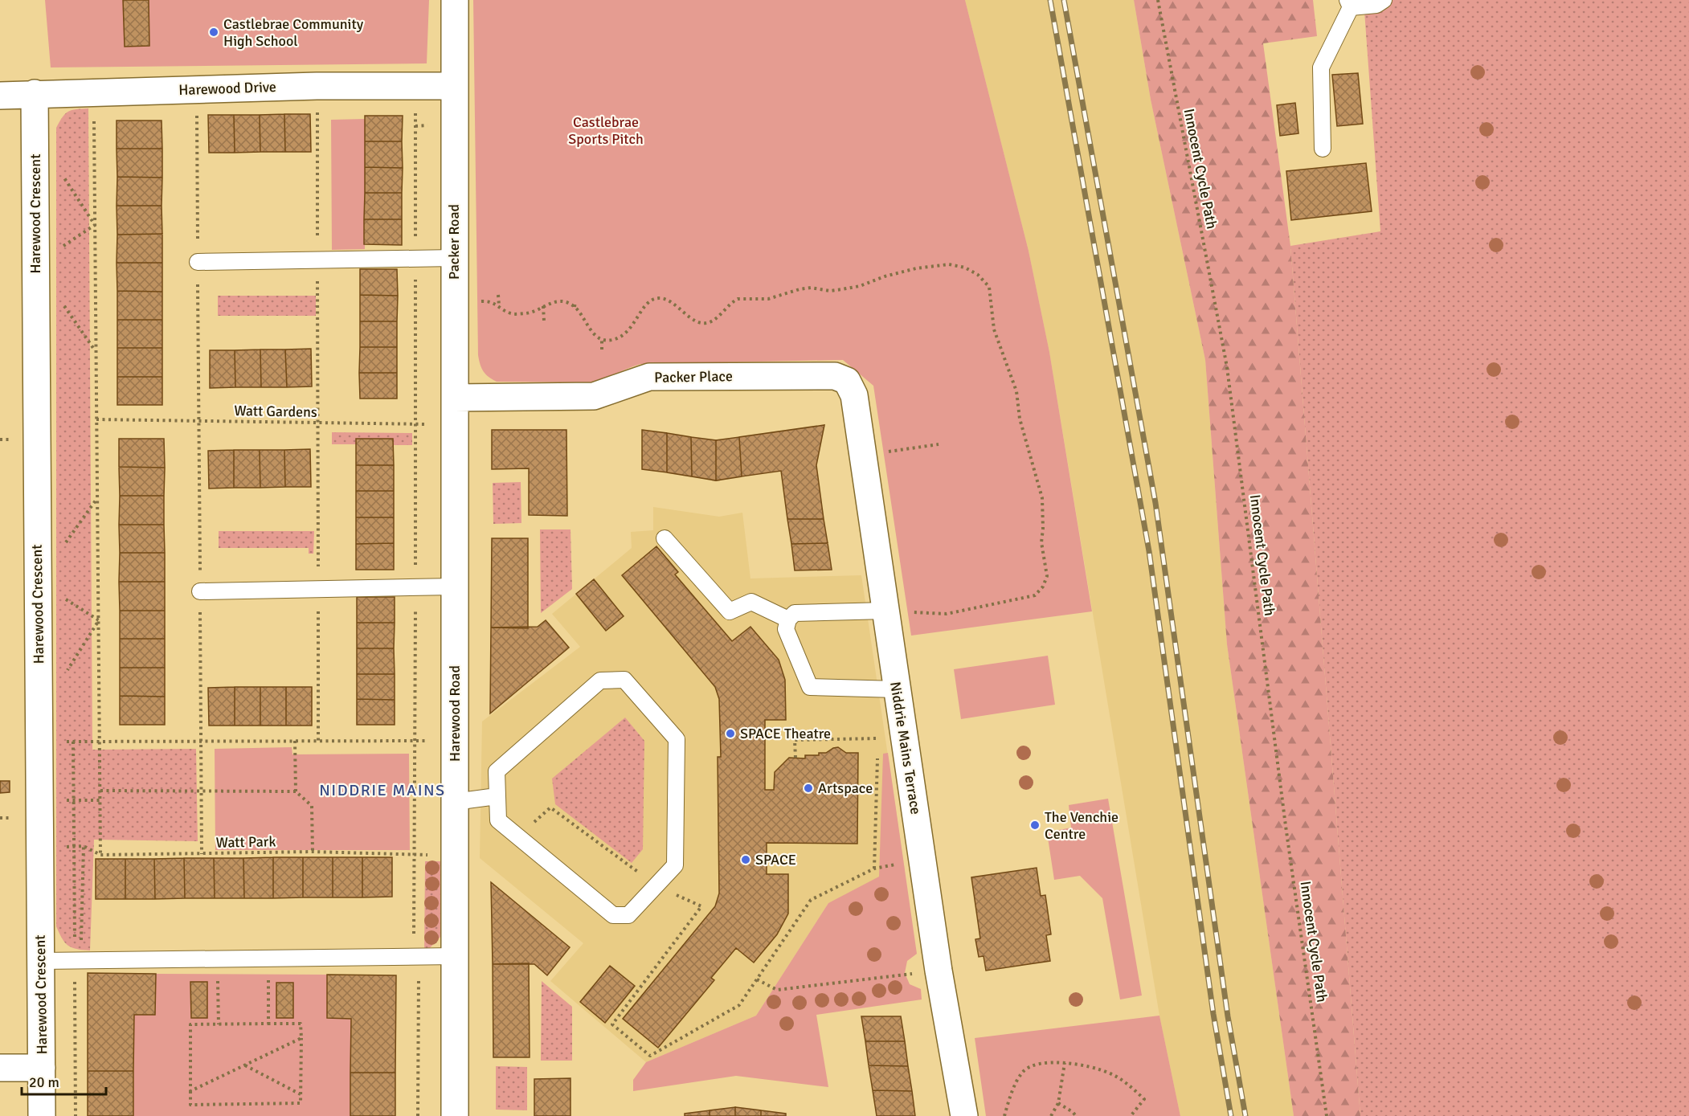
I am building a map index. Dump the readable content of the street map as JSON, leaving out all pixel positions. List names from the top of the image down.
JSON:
{
  "streets": {
    "street": [
      "Harewood Drive",
      "Harewood Crescent",
      "Packer Road",
      "Packer Place",
      "Harewood Road",
      "Niddrie Mains Terrace"
    ],
    "path": ["Innocent Cycle Path", "Watt Gardens", "Watt Park"]
  },
  "crossings": [
    ["Harewood Drive", "Harewood Crescent"],
    ["Harewood Drive", "Packer Road"],
    ["Packer Road", "Packer Place"],
    ["Packer Road", "Harewood Road"],
    ["Packer Place", "Harewood Road"],
    ["Packer Place", "Niddrie Mains Terrace"],
    ["Watt Gardens", "Harewood Road"],
    ["Harewood Road", "Watt Park"]
  ],
  "districts": ["NIDDRIE MAINS"],
  "parks": ["Castlebrae Sports Pitch"],
  "places": [
    "Castlebrae Community High School",
    "SPACE Theatre",
    "Artspace",
    "The Venchie Centre",
    "SPACE"
  ],
  "scale_bar": "20 m"
}
